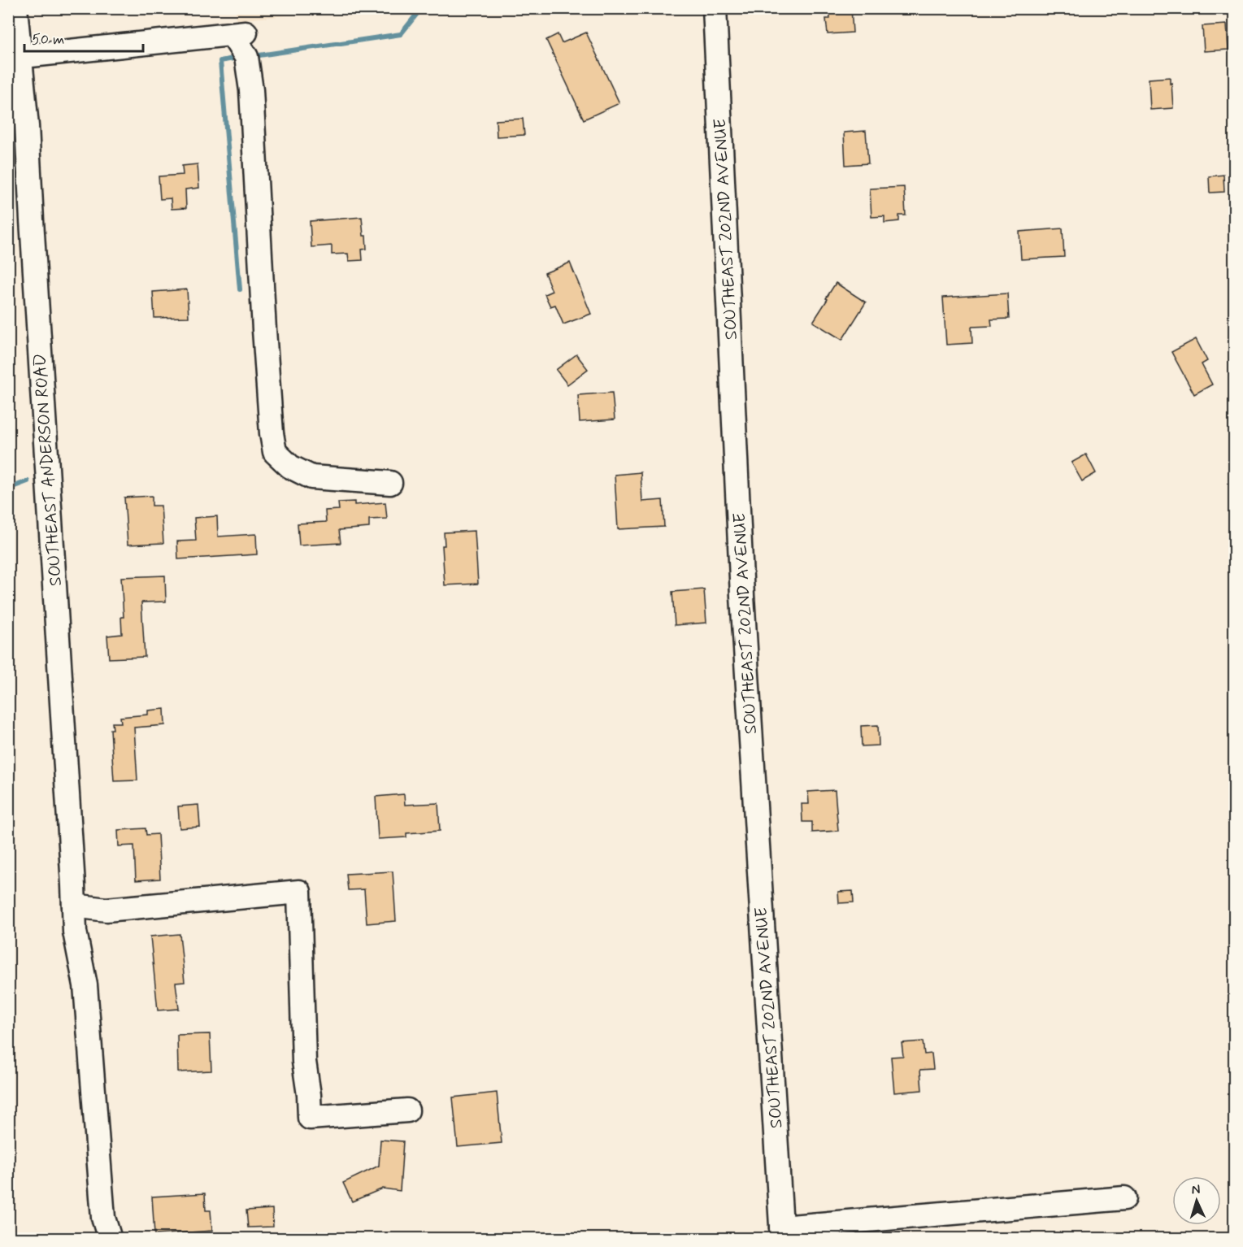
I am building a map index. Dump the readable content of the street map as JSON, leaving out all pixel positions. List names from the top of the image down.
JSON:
{
  "streets": {
    "street": ["SOUTHEAST 202ND AVENUE", "SOUTHEAST ANDERSON ROAD"]
  },
  "scale_bar": "50 m",
  "north": "top"
}
